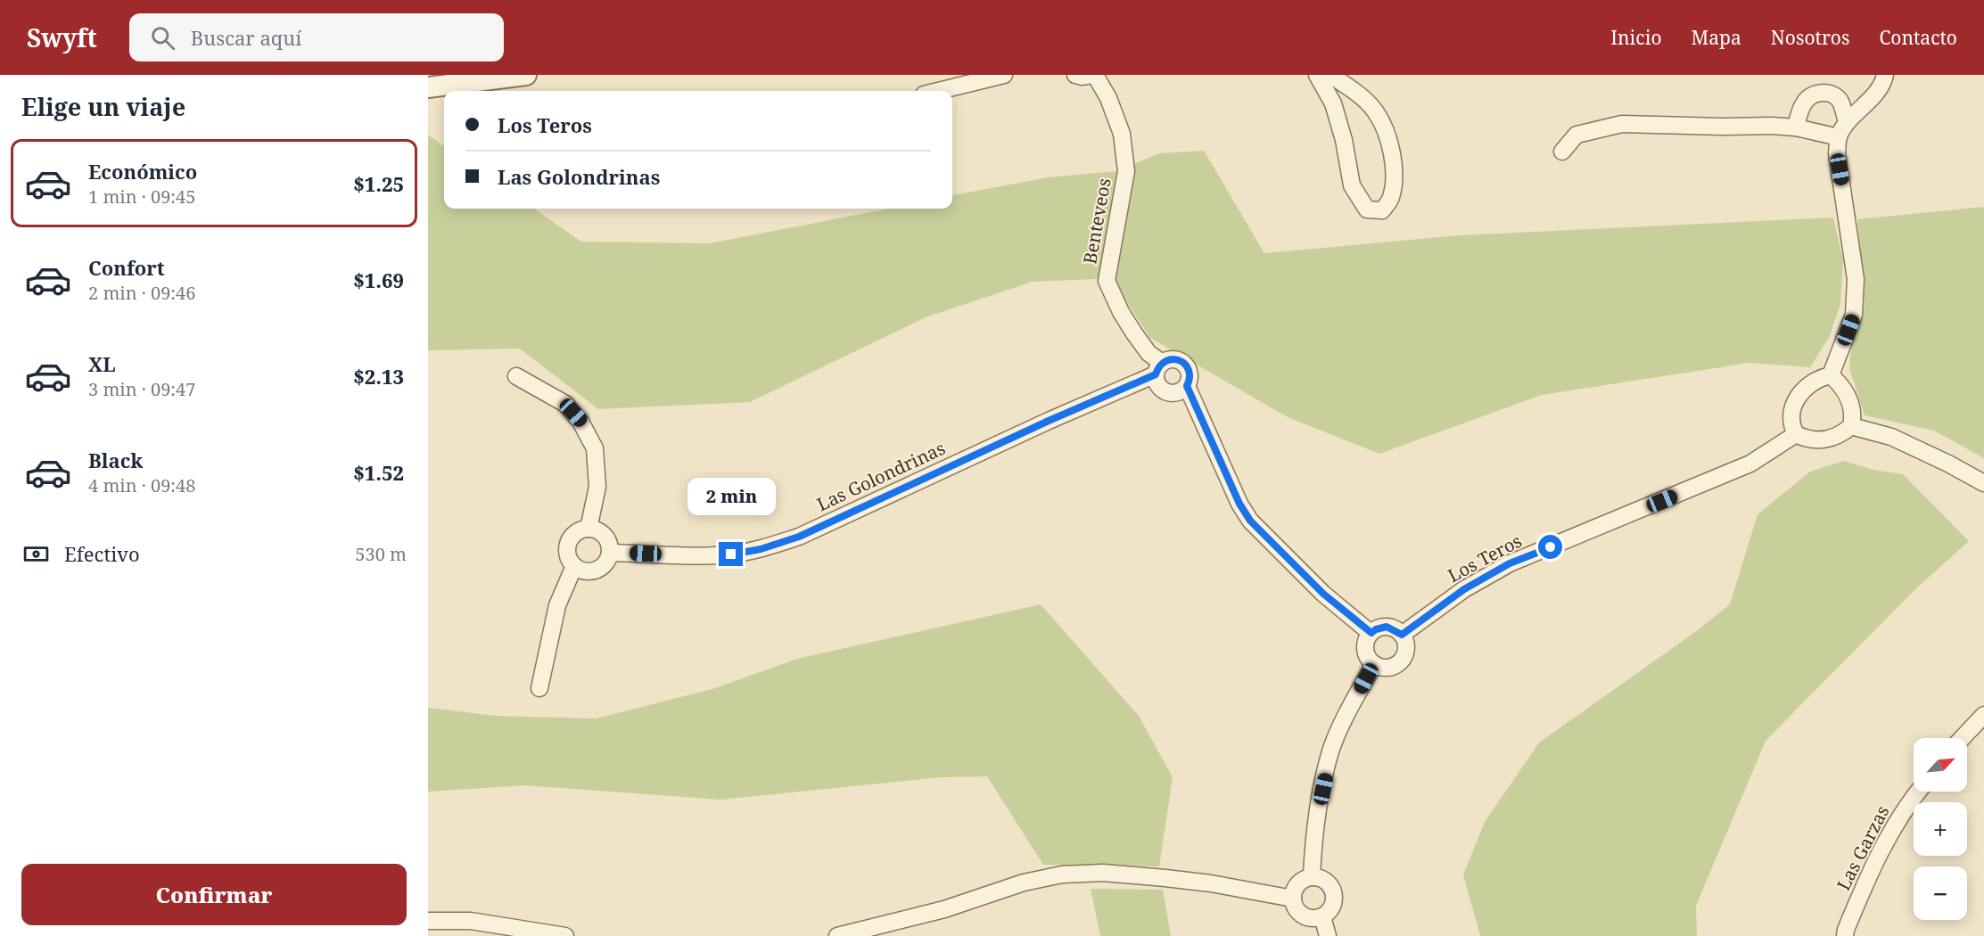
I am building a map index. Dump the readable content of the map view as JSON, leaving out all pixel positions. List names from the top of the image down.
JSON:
{
  "streets": {
    "street": [
      "Benteveos",
      "Las Golondrinas",
      "Los Teros",
      "Las Garzas"
    ]
  },
  "crossings": [
    ["Benteveos", "Las Golondrinas"]
  ],
  "north": "top right",
  "page": {
    "header": "Swyft",
    "search": "Buscar aquí",
    "nav": [
      "Inicio",
      "Mapa",
      "Nosotros",
      "Contacto"
    ],
    "heading": "Elige un viaje",
    "banner": ["Los Teros", "Las Golondrinas"],
    "list": [
      {
        "name": "Económico",
        "note": "1 min · 09:45",
        "value": "$1.25"
      },
      {
        "name": "Confort",
        "note": "2 min · 09:46",
        "value": "$1.69"
      },
      {
        "name": "XL",
        "note": "3 min · 09:47",
        "value": "$2.13"
      },
      {
        "name": "Black",
        "note": "4 min · 09:48",
        "value": "$1.52"
      }
    ],
    "bubble": "2 min",
    "pay": ["Efectivo", "530 m"],
    "map_buttons": ["+", "−"],
    "buttons": "Confirmar"
  }
}
